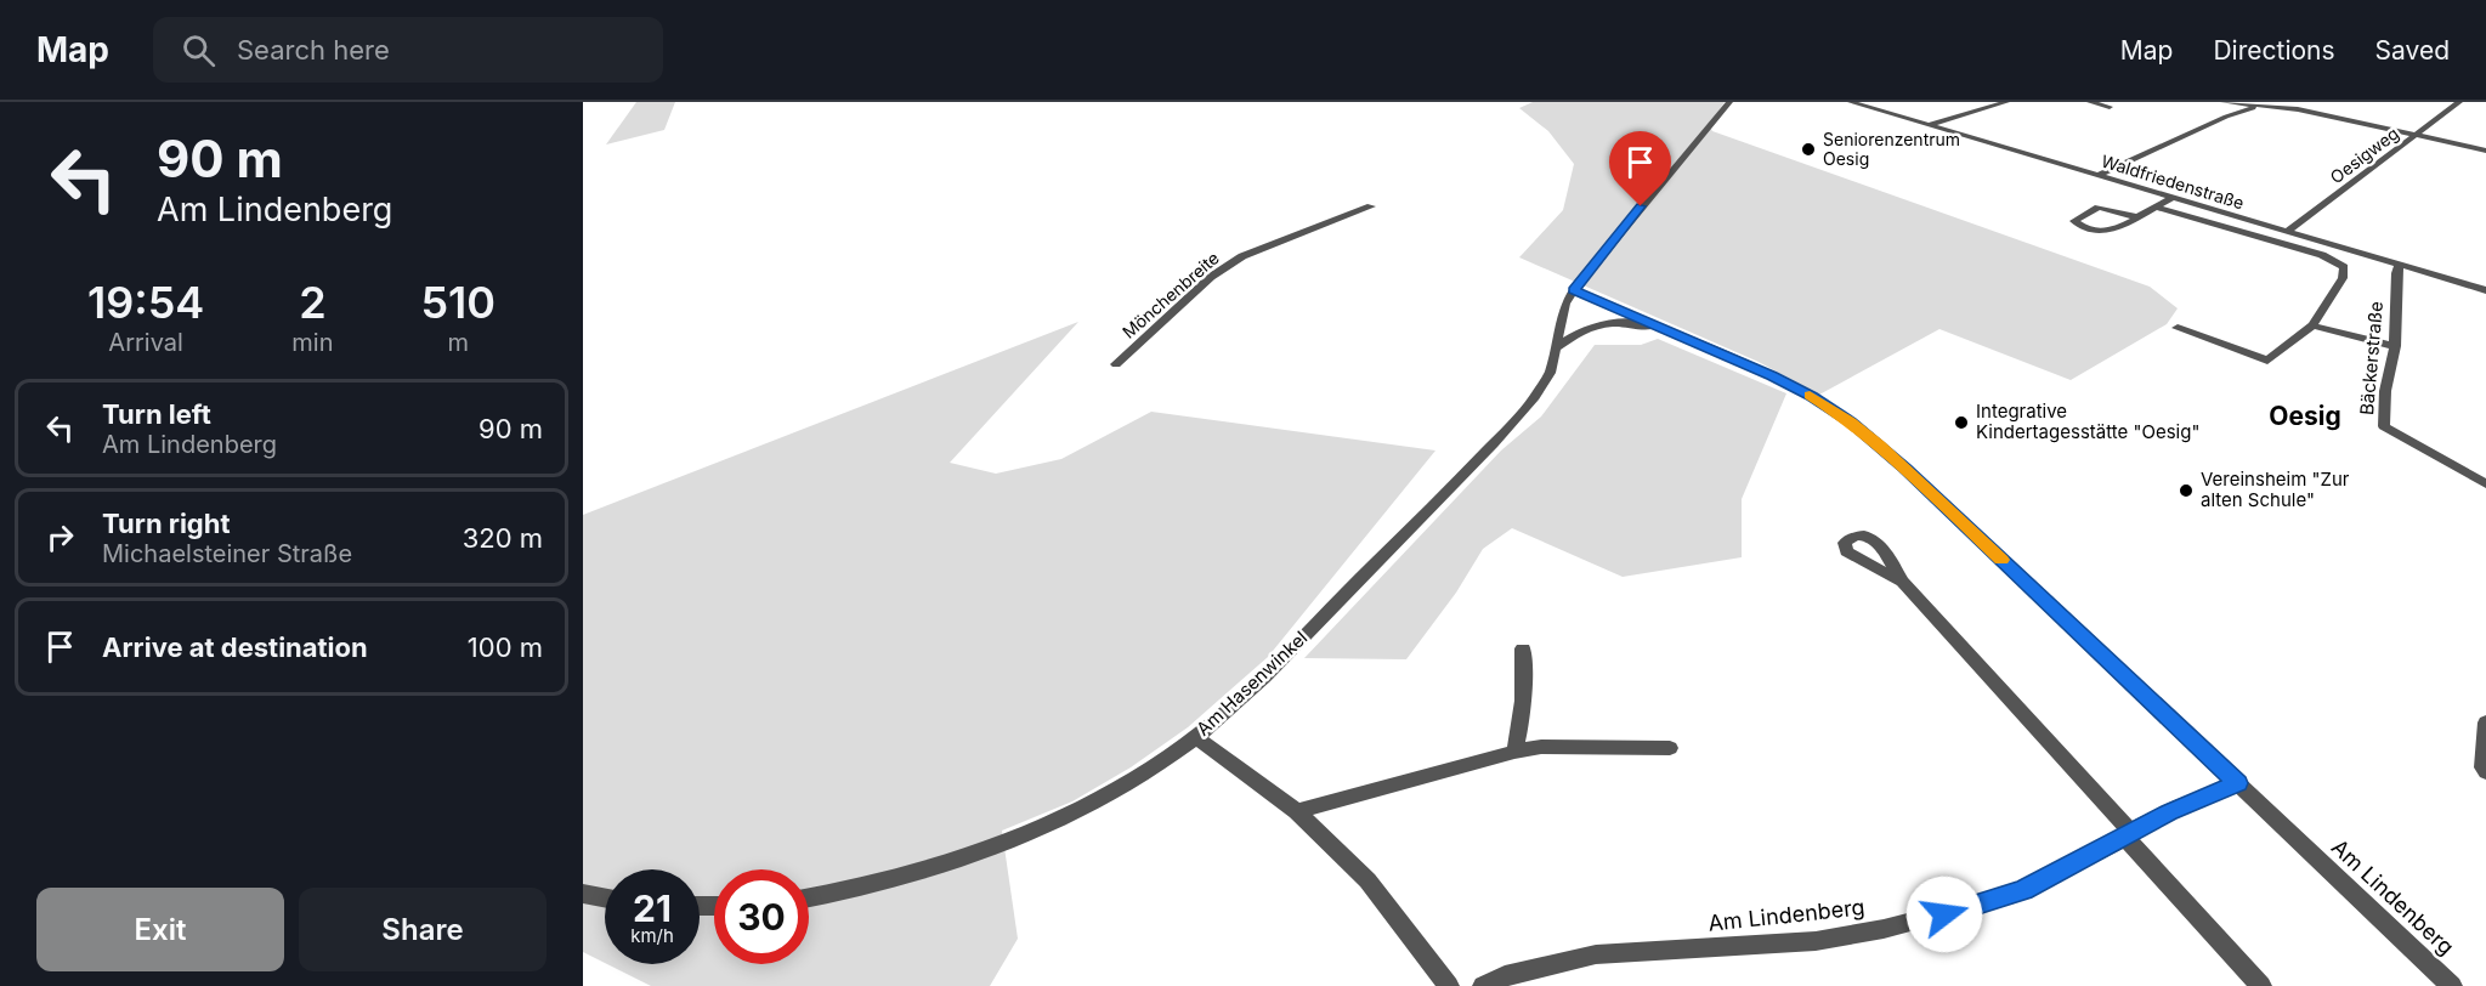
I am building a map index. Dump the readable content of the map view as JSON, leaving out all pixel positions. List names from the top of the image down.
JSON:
{
  "streets": {
    "street": [
      "Oesigweg",
      "Waldfriedenstraße",
      "Mönchenbreite",
      "Bäckerstraße",
      "Am Hasenwinkel",
      "Am Lindenberg"
    ]
  },
  "crossings": [
    ["Oesigweg", "Waldfriedenstraße"],
    ["Waldfriedenstraße", "Bäckerstraße"],
    ["Am Hasenwinkel", "Am Lindenberg"]
  ],
  "districts": ["Oesig"],
  "places": ["Seniorenzentrum Oesig", "Integrative Kindertagesstätte \"Oesig\"", "Vereinsheim \"Zur alten Schule\""],
  "page": {
    "header": "Map",
    "search": "Search here",
    "nav": ["Map", "Directions", "Saved"],
    "turn": ["90 m", "Am Lindenberg"],
    "eta": [
      "19:54",
      "Arrival",
      "2",
      "min",
      "510",
      "m"
    ],
    "list": [
      {
        "name": "Turn left",
        "note": "Am Lindenberg",
        "value": "90 m"
      },
      {
        "name": "Turn right",
        "note": "Michaelsteiner Straße",
        "value": "320 m"
      },
      {
        "name": "Arrive at destination",
        "value": "100 m"
      }
    ],
    "speed": "21 km/h",
    "limit": "30",
    "buttons": ["Exit", "Share"]
  }
}
